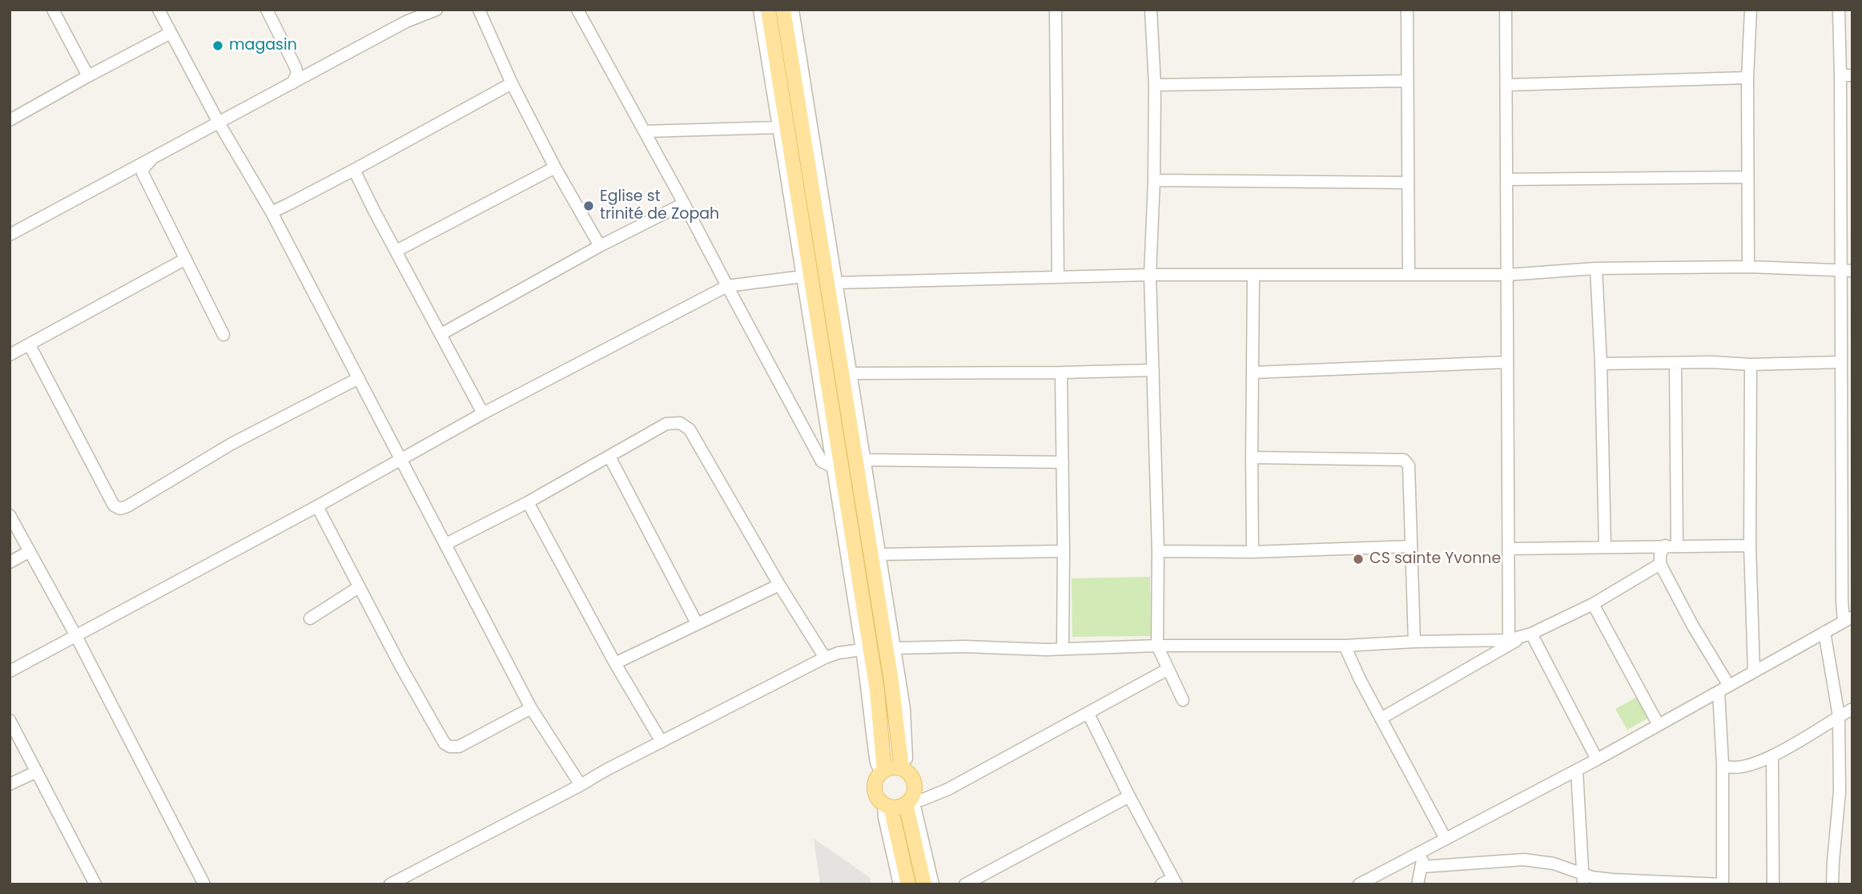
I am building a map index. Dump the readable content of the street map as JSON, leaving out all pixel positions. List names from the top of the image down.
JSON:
{
  "places": ["magasin", "Eglise st trinité de Zopah", "CS sainte Yvonne"]
}
